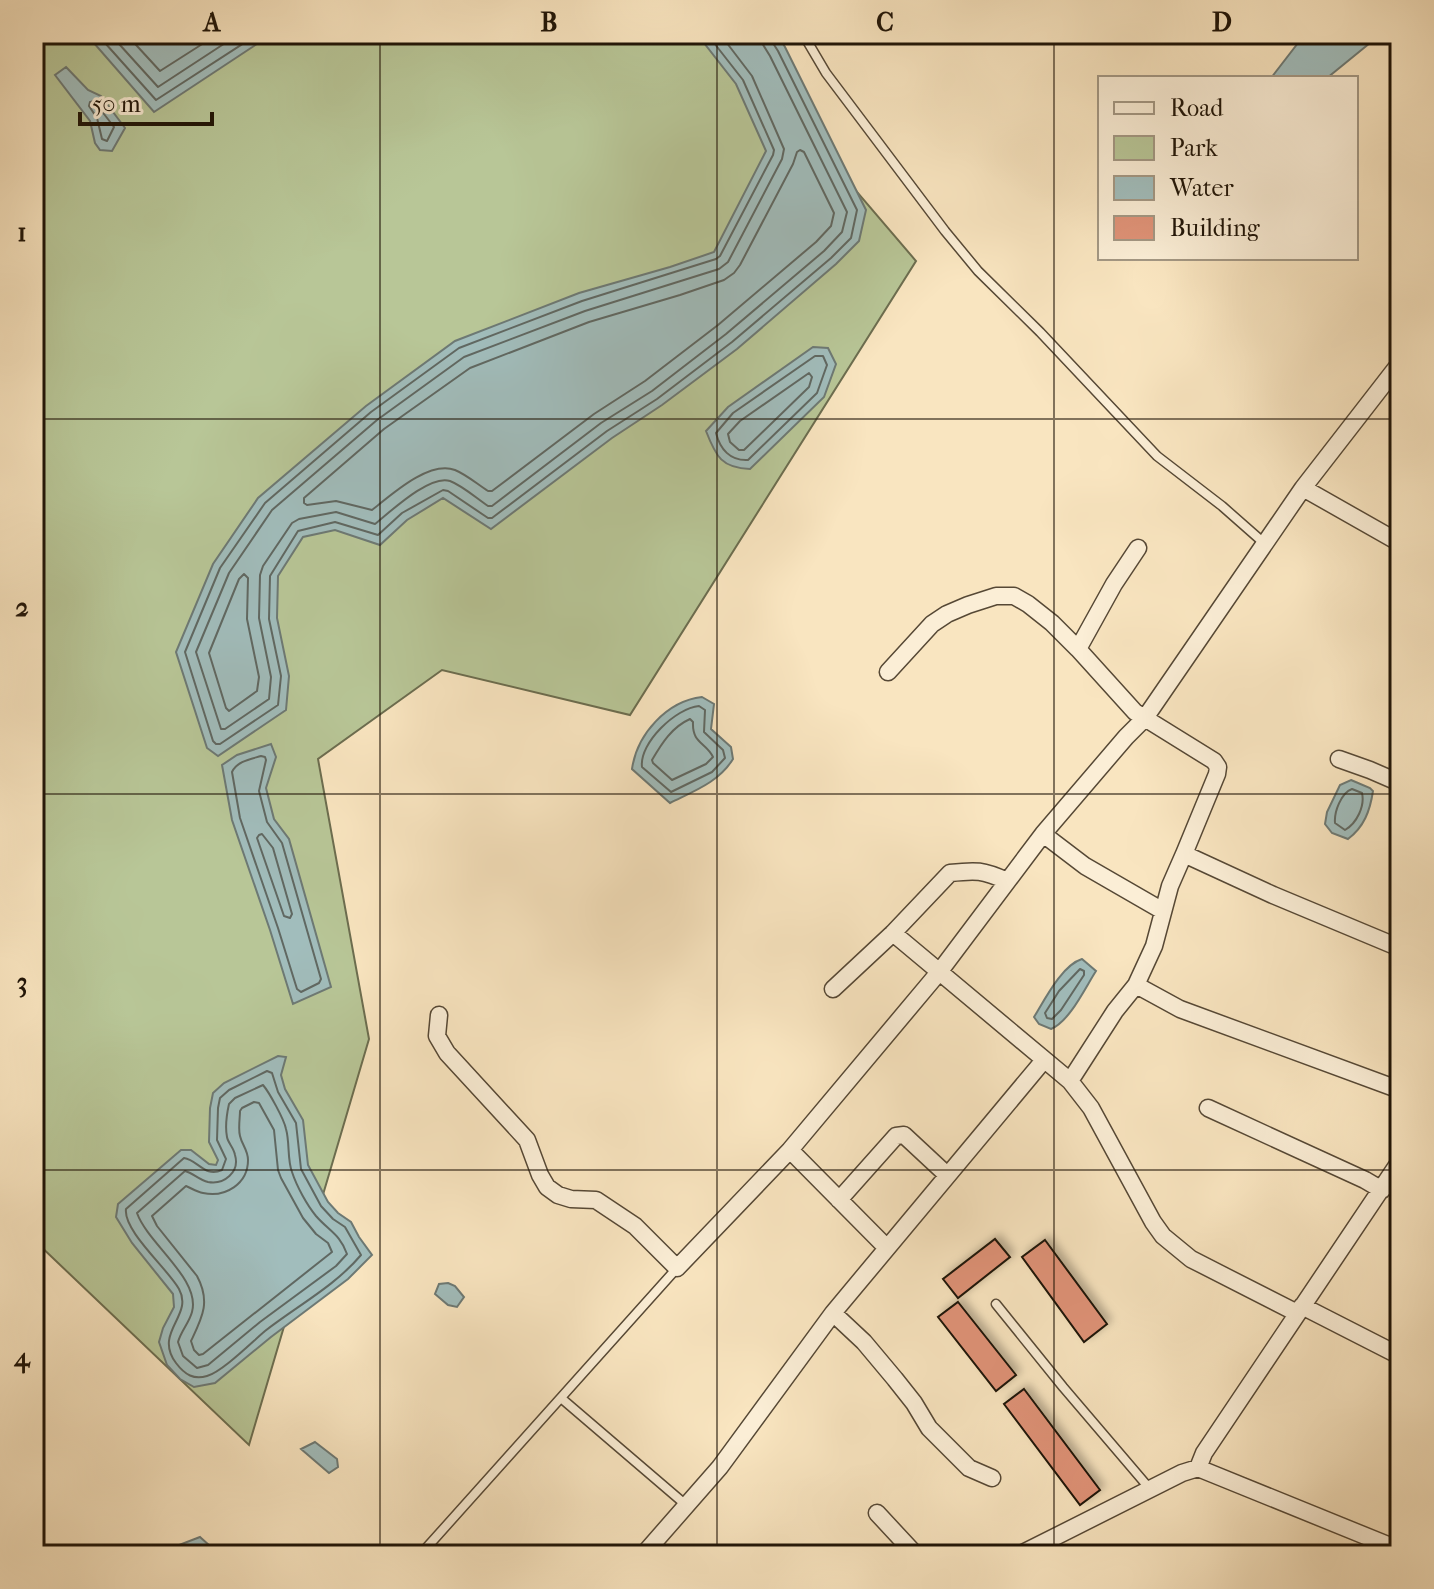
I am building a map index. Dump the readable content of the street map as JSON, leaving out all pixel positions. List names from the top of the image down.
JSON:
{
  "legend": [
    "Road",
    "Park",
    "Water",
    "Building"
  ],
  "scale_bar": "50 m",
  "grid": {
    "columns": [
      "A",
      "B",
      "C",
      "D"
    ],
    "rows": [
      "1",
      "2",
      "3",
      "4"
    ]
  }
}
